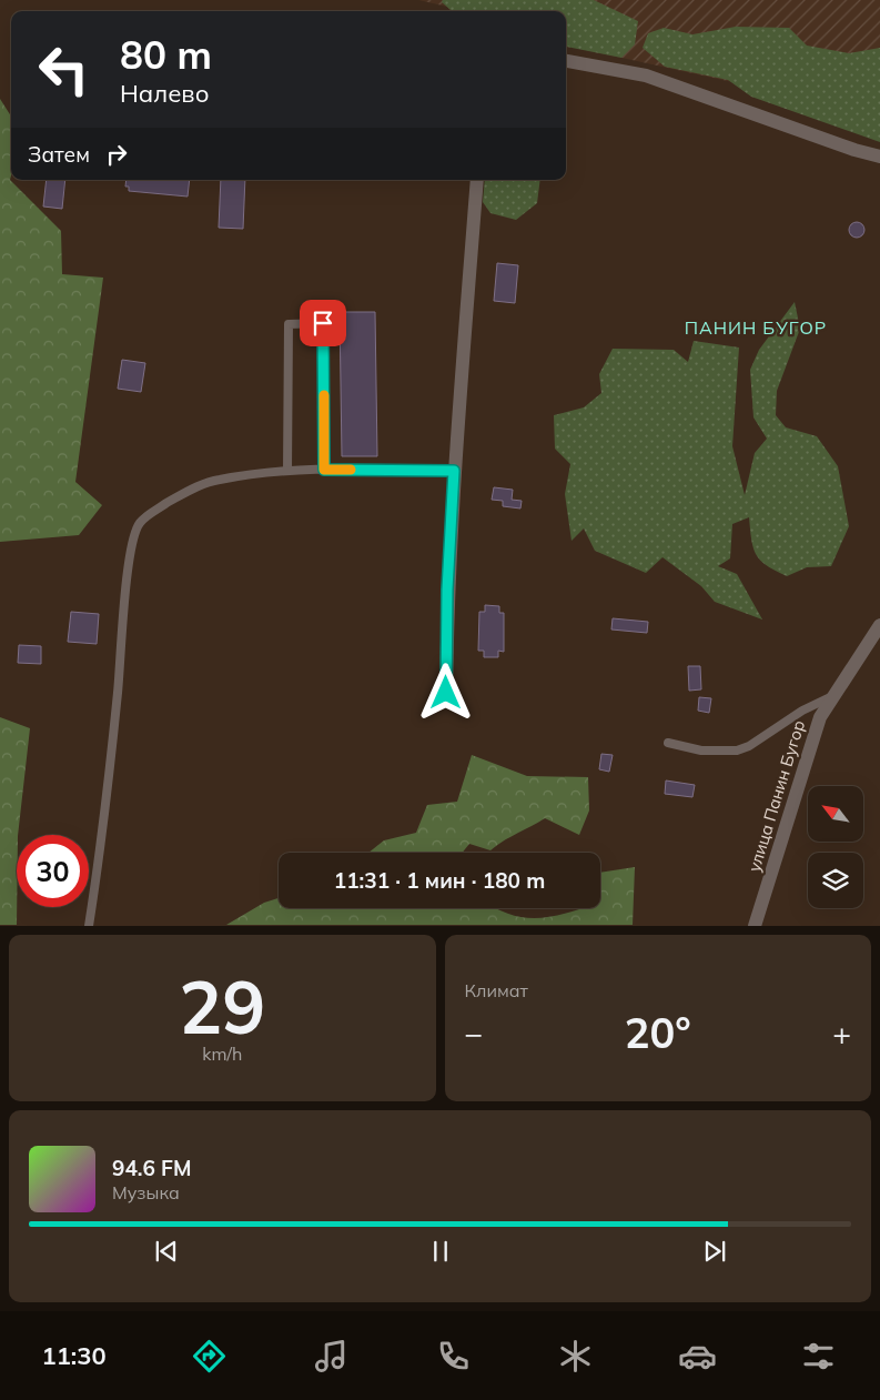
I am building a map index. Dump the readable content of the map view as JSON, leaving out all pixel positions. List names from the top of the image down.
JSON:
{
  "streets": {
    "street": ["улица Панин Бугор"]
  },
  "districts": ["ПАНИН БУГОР"],
  "north": "top left",
  "page": {
    "turn": ["80 m", "Налево"],
    "then": "Затем",
    "limit": "30",
    "trip": "11:31 · 1 мин · 180 m",
    "tile": [
      ["29", "km/h"],
      "Климат"
    ],
    "heat": ["−", "20°", "+"],
    "song": ["94.6 FM", "Музыка"],
    "tabs": "11:30"
  }
}
